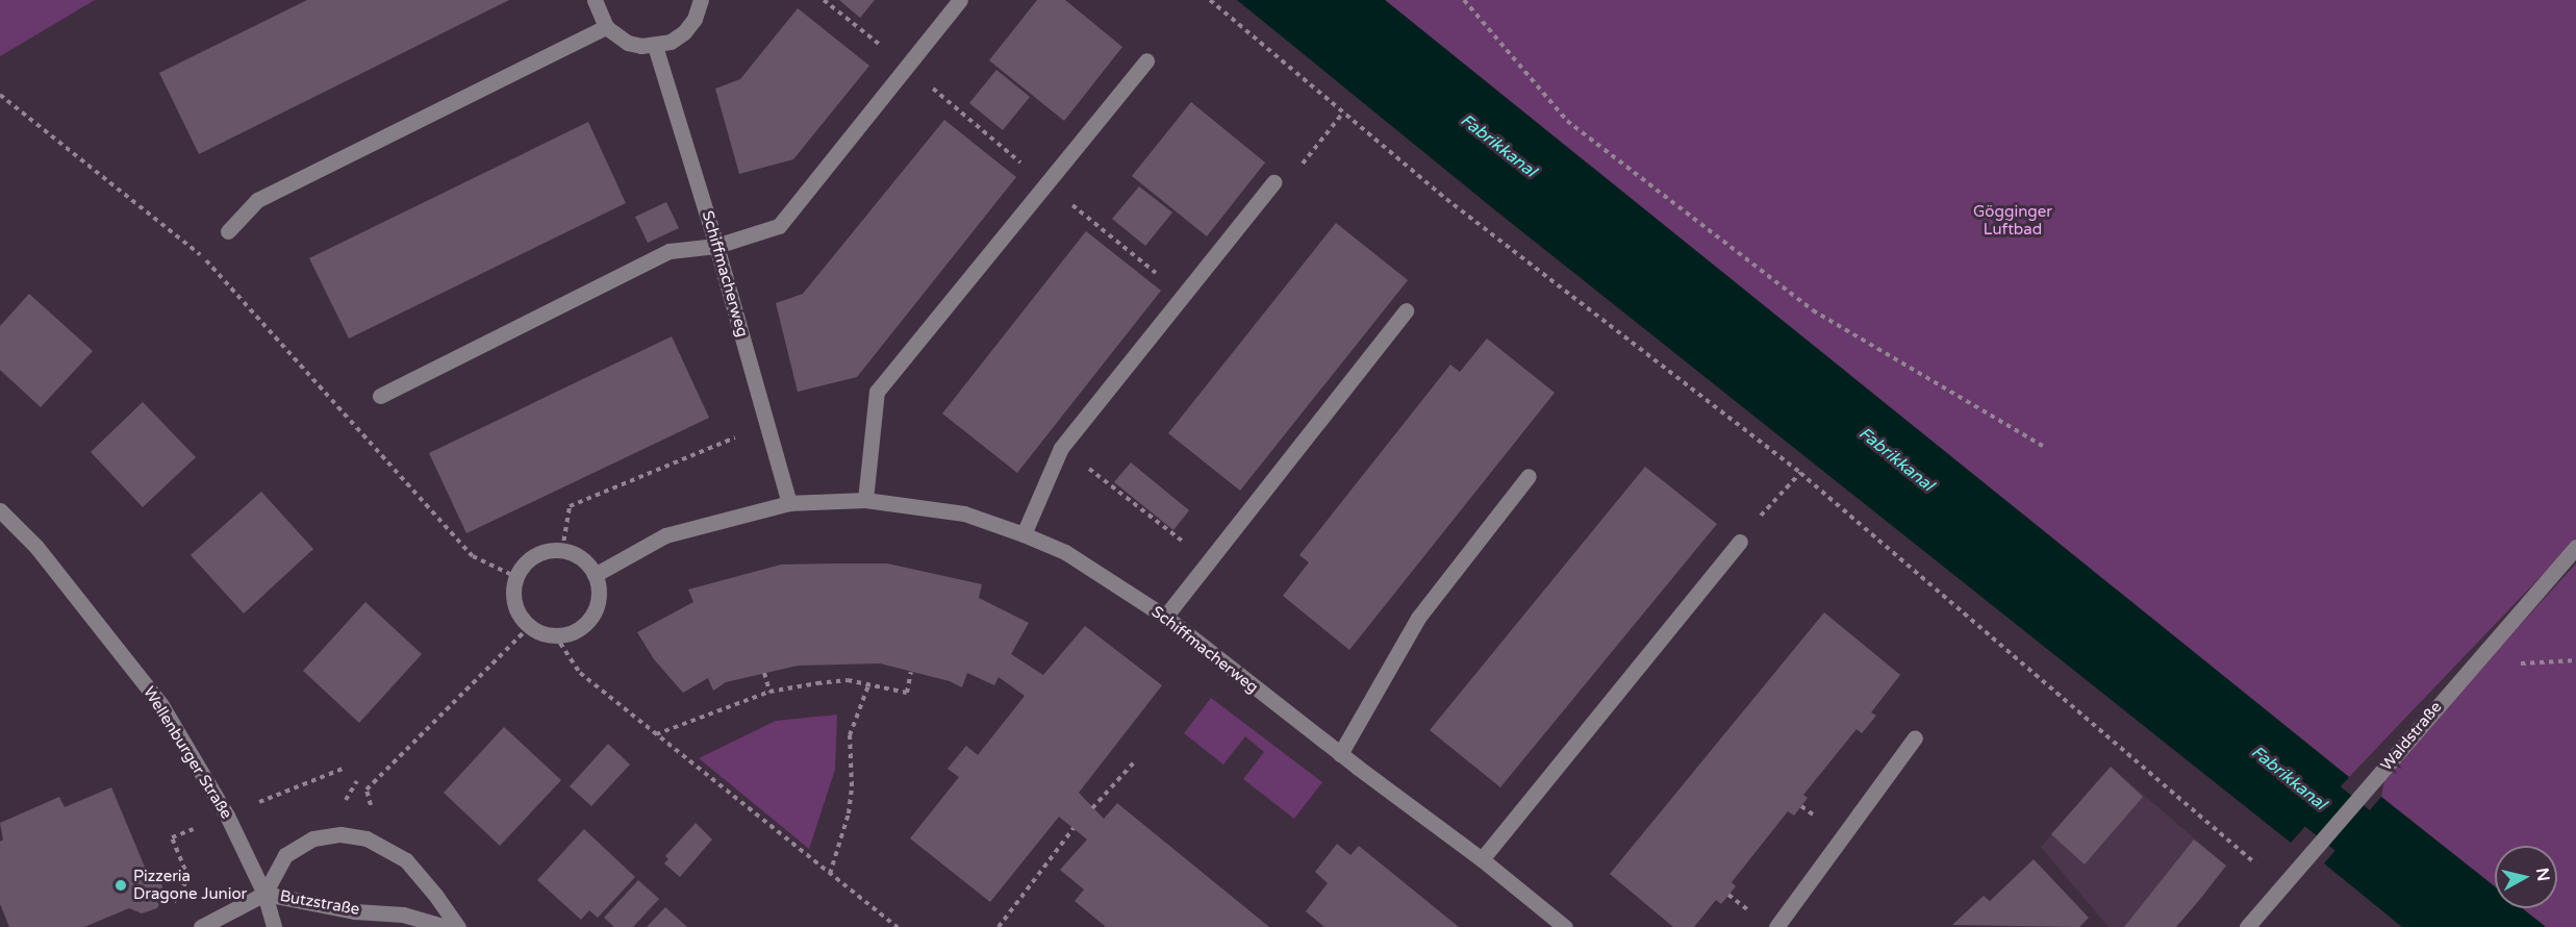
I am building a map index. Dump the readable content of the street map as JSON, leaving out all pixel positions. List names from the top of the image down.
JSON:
{
  "streets": {
    "street": [
      "Schiffmacherweg",
      "Waldstraße",
      "Wellenburger Straße",
      "Butzstraße"
    ]
  },
  "crossings": [
    ["Wellenburger Straße", "Butzstraße"]
  ],
  "water": ["Fabrikkanal"],
  "parks": ["Gögginger Luftbad"],
  "places": ["Pizzeria Dragone Junior"],
  "north": "right"
}
